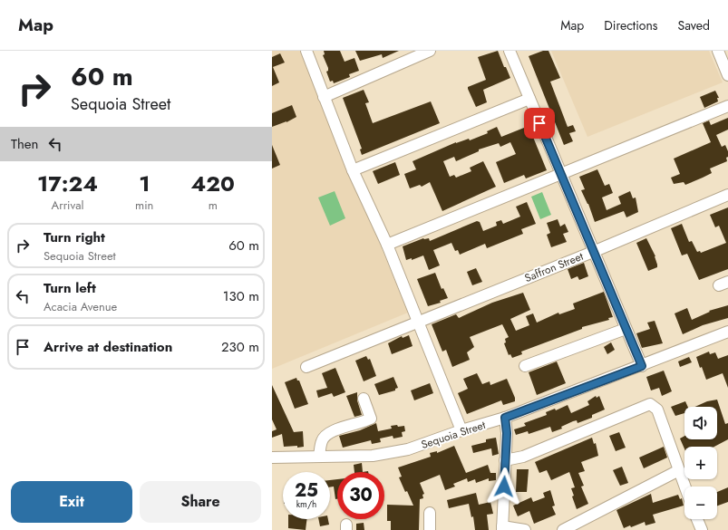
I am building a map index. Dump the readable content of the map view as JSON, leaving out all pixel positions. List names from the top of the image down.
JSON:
{
  "streets": {
    "street": ["Saffron Street", "Sequoia Street"]
  },
  "page": {
    "header": "Map",
    "nav": ["Map", "Directions", "Saved"],
    "turn": ["60 m", "Sequoia Street"],
    "then": "Then",
    "eta": [
      "17:24",
      "Arrival",
      "1",
      "min",
      "420",
      "m"
    ],
    "list": [
      {
        "name": "Turn right",
        "note": "Sequoia Street",
        "value": "60 m"
      },
      {
        "name": "Turn left",
        "note": "Acacia Avenue",
        "value": "130 m"
      },
      {
        "name": "Arrive at destination",
        "value": "230 m"
      }
    ],
    "map_buttons": ["+", "−"],
    "speed": "25 km/h",
    "limit": "30",
    "buttons": ["Exit", "Share"]
  }
}
